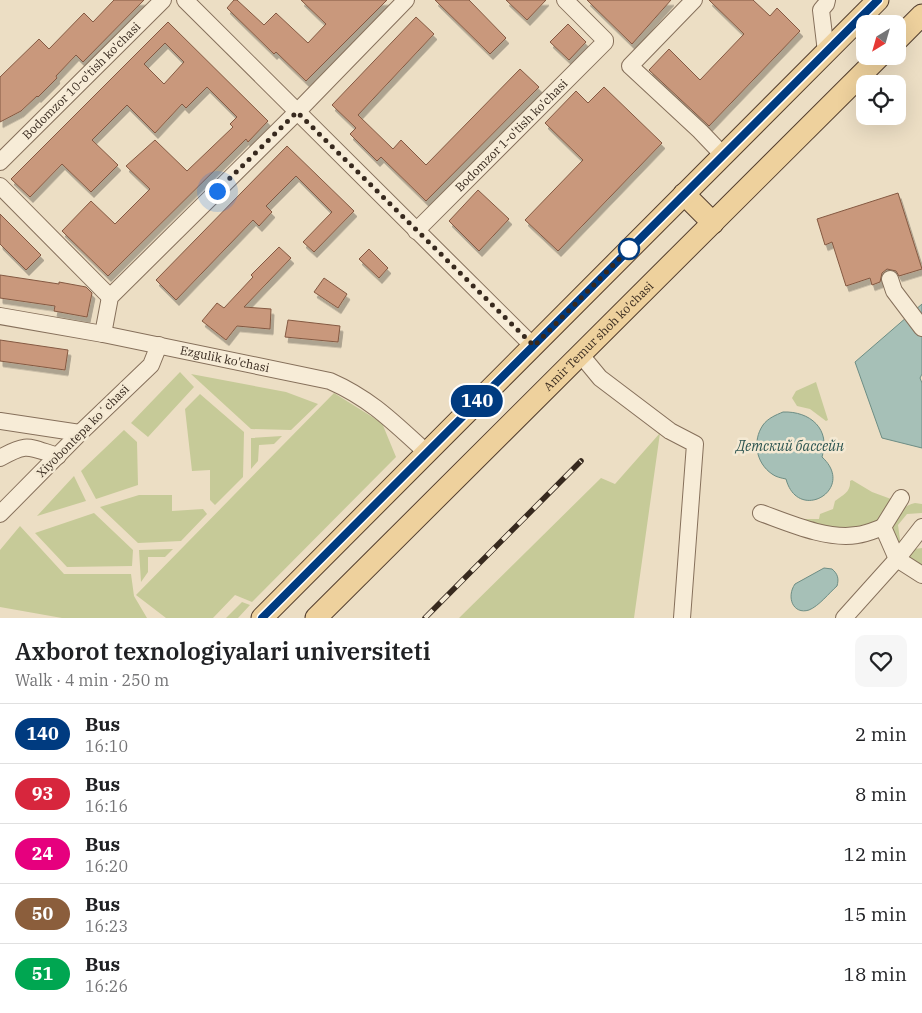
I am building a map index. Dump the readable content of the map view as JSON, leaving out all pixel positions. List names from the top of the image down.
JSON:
{
  "streets": {
    "main road": ["Amir Temur shoh ko'chasi"],
    "street": [
      "Bodomzor 10-o'tish ko'chasi",
      "Bodomzor 1-o'tish ko'chasi",
      "Ezgulik ko'chasi",
      "Xiyobontepa koʻchasi"
    ]
  },
  "crossings": [
    ["Ezgulik ko'chasi", "Xiyobontepa koʻchasi"]
  ],
  "water": ["Детский бассейн"],
  "lines": ["bus line 140"],
  "north": "bottom left",
  "page": {
    "on_map": "140",
    "heading": ["Axborot texnologiyalari universiteti", "Walk · 4 min · 250 m"],
    "list": [
      {
        "mark": "140",
        "name": "Bus",
        "note": "16:10",
        "value": "2 min"
      },
      {
        "mark": "93",
        "name": "Bus",
        "note": "16:16",
        "value": "8 min"
      },
      {
        "mark": "24",
        "name": "Bus",
        "note": "16:20",
        "value": "12 min"
      },
      {
        "mark": "50",
        "name": "Bus",
        "note": "16:23",
        "value": "15 min"
      },
      {
        "mark": "51",
        "name": "Bus",
        "note": "16:26",
        "value": "18 min"
      }
    ]
  }
}
